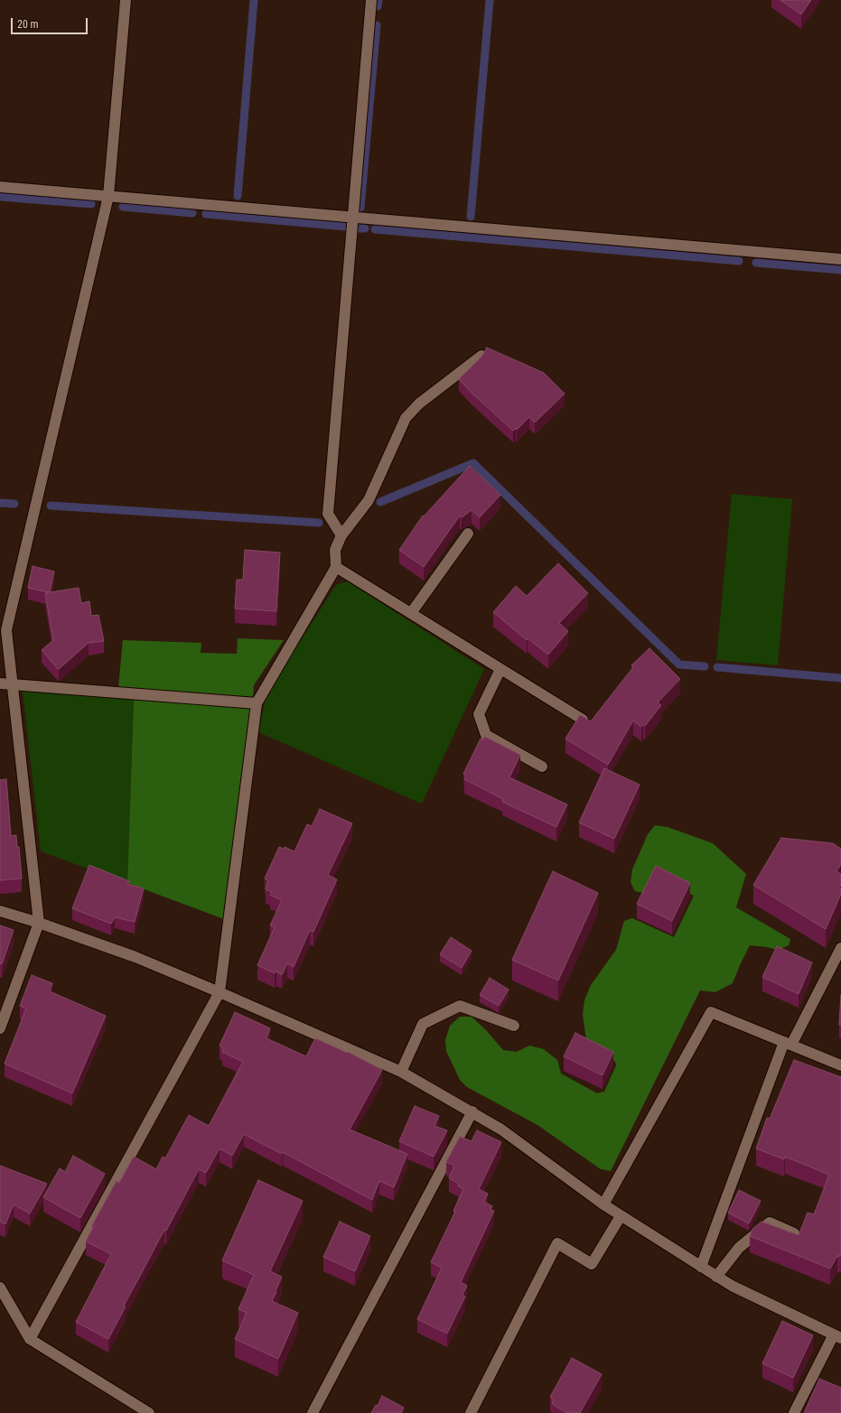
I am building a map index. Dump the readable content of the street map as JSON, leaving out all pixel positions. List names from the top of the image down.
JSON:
{
  "scale_bar": "20 m"
}
